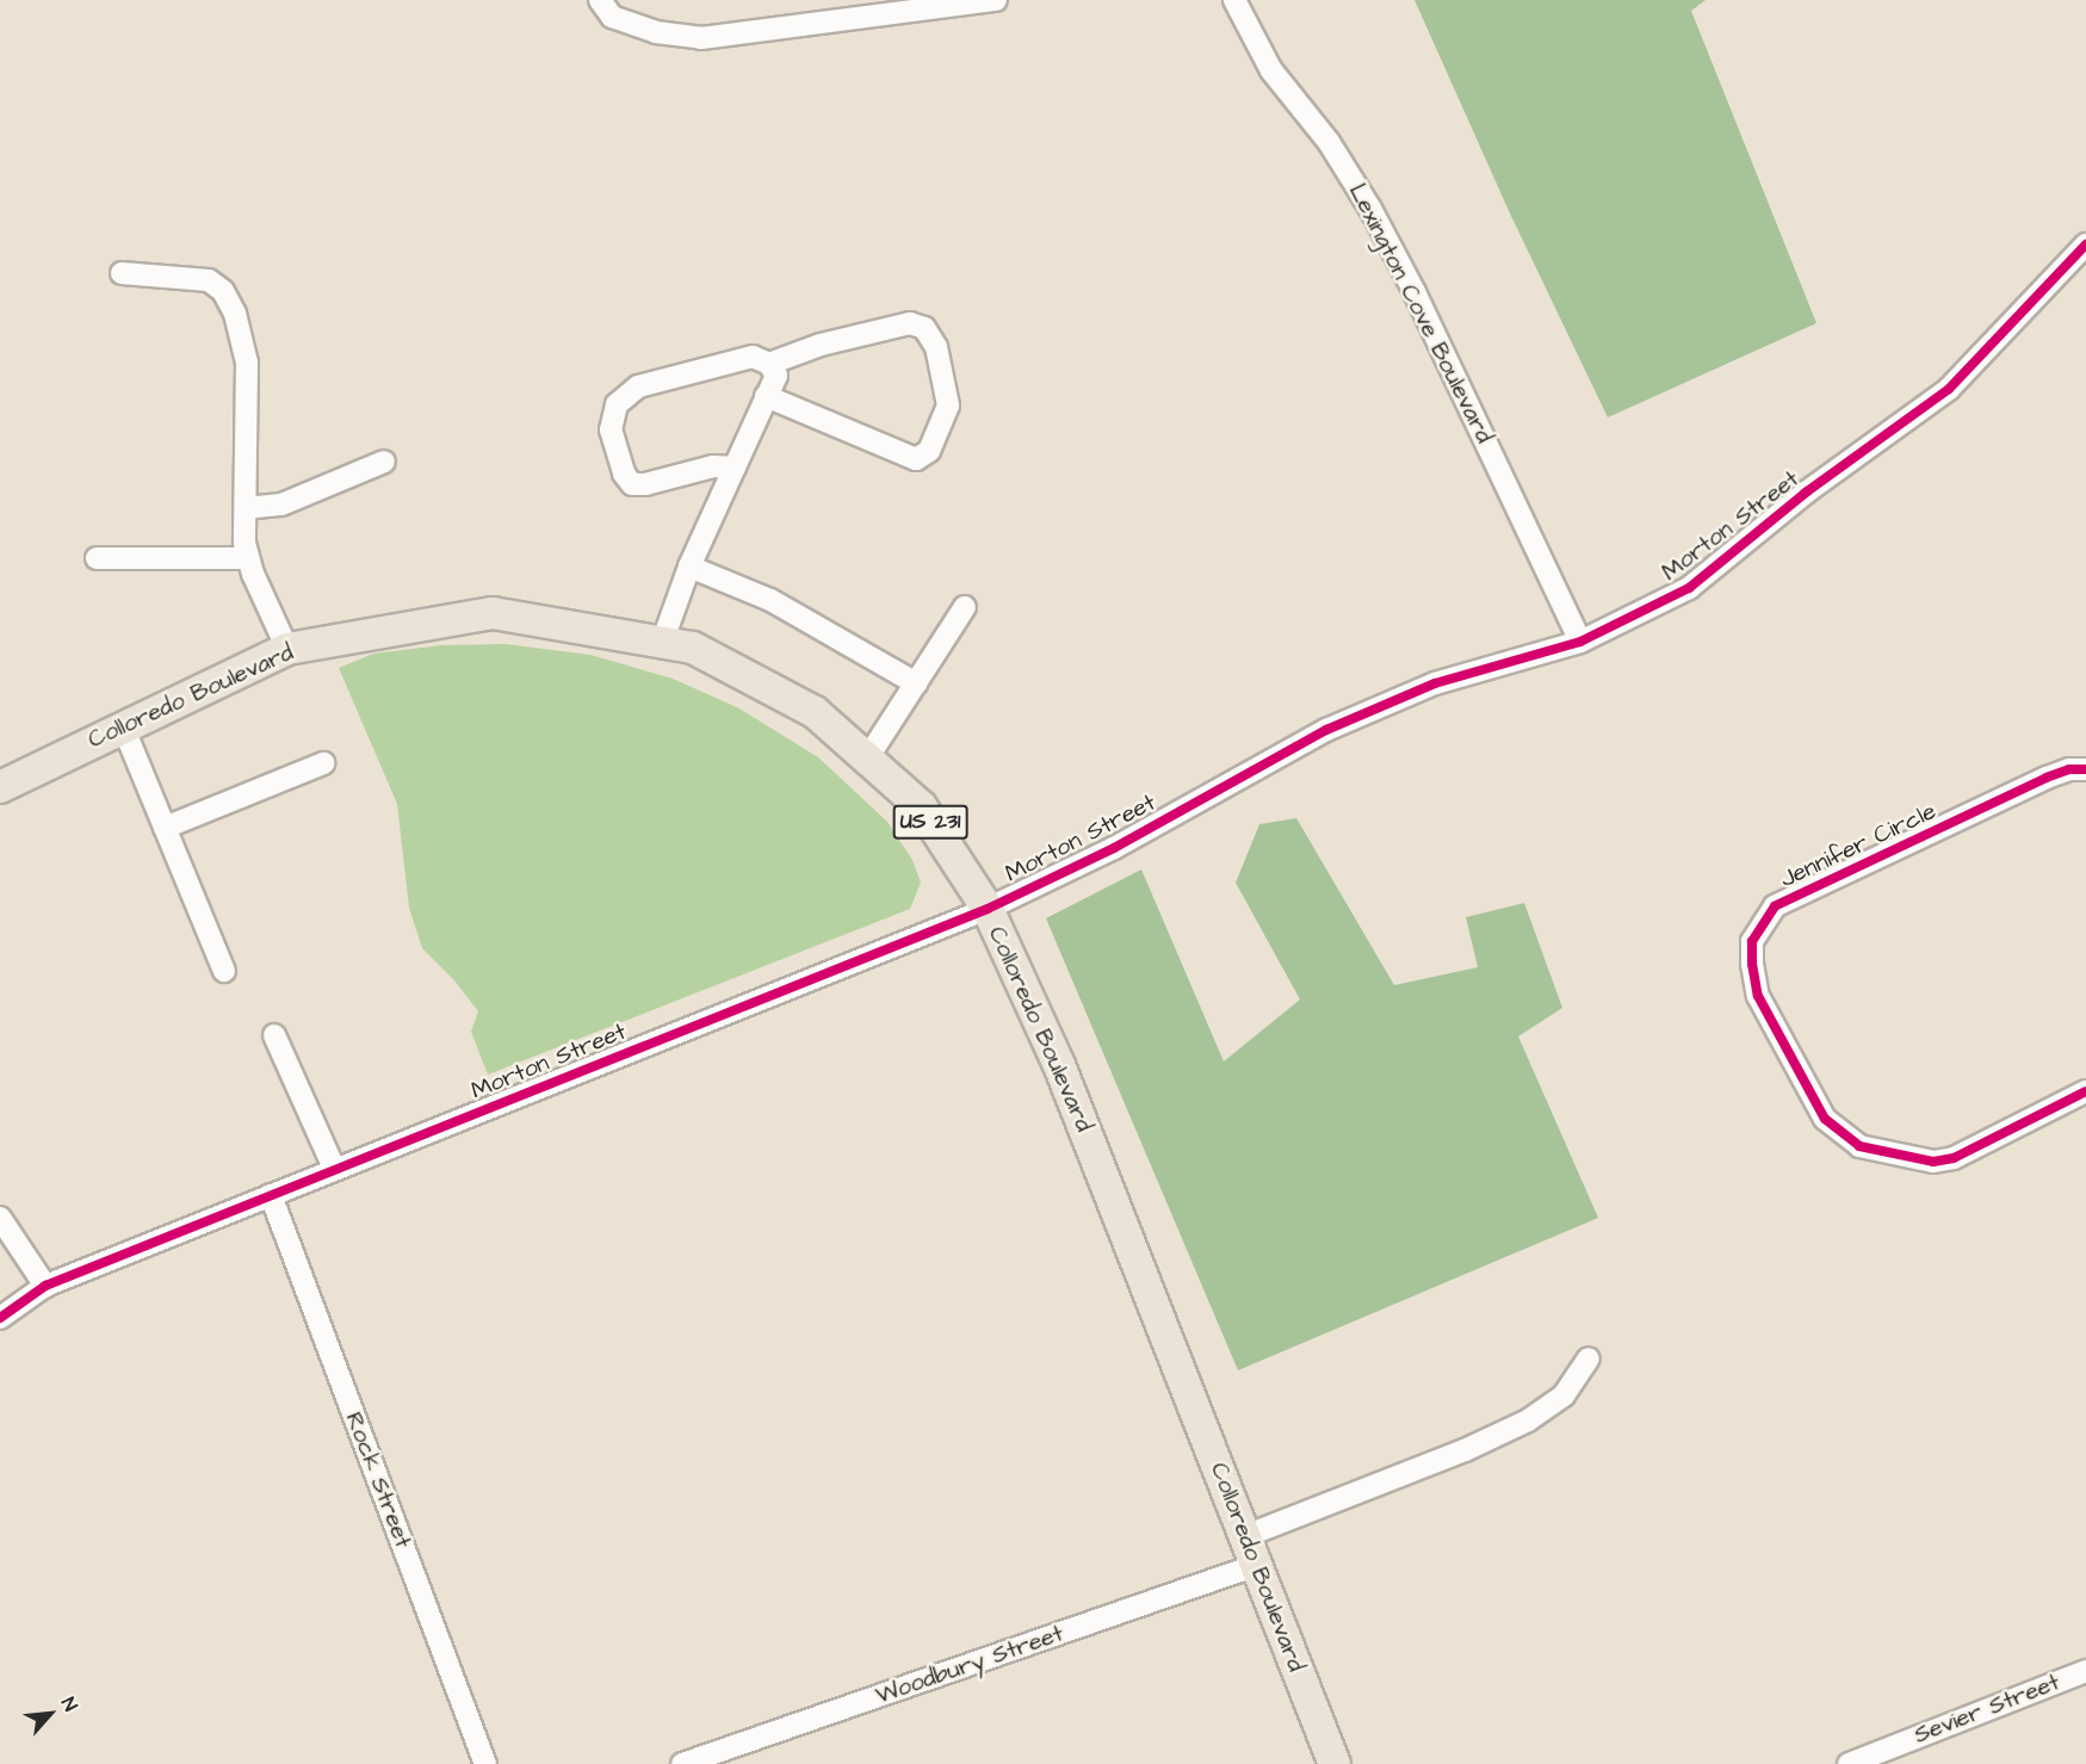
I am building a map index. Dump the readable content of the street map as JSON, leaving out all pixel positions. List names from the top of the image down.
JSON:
{
  "streets": {
    "highway": ["Colloredo Boulevard", "US 231"],
    "street": [
      "Lexington Cove Boulevard",
      "Morton Street",
      "Jennifer Circle",
      "Rock Street",
      "Woodbury Street",
      "Sevier Street"
    ]
  },
  "crossings": [
    ["Lexington Cove Boulevard", "Morton Street"],
    ["Morton Street", "Colloredo Boulevard"],
    ["Morton Street", "Rock Street"],
    ["Colloredo Boulevard", "Woodbury Street"]
  ],
  "north": "top right"
}
